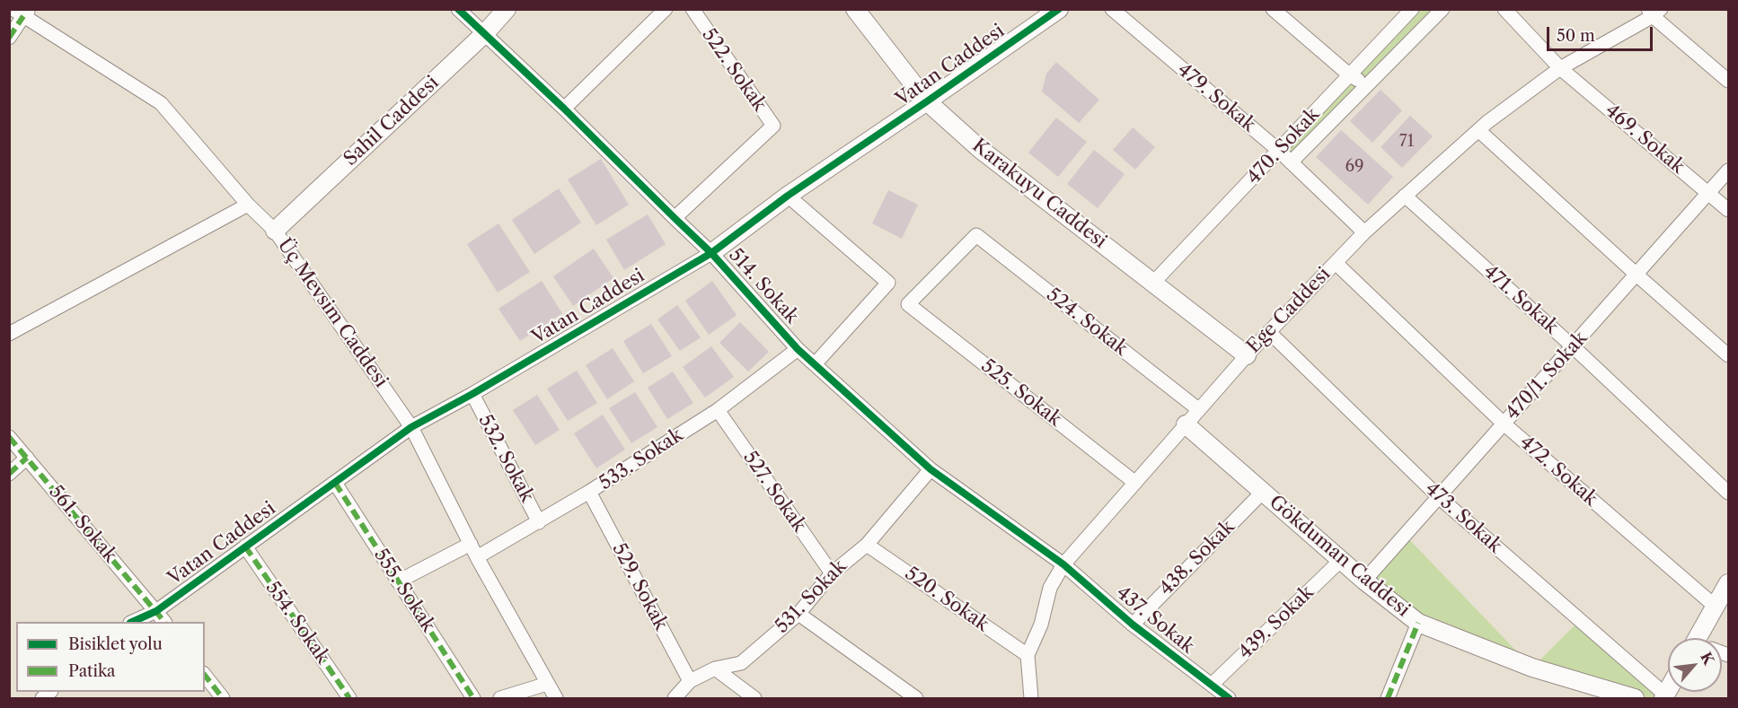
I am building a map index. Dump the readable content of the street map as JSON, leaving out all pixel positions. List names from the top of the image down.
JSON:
{
  "streets": {
    "street": [
      "Vatan Caddesi",
      "522. Sokak",
      "479. Sokak",
      "Sahil Caddesi",
      "469. Sokak",
      "470. Sokak",
      "Karakuyu Caddesi",
      "514. Sokak",
      "471. Sokak",
      "Ege Caddesi",
      "Üç Mevsim Caddesi",
      "524. Sokak",
      "470/1. Sokak",
      "525. Sokak",
      "532. Sokak",
      "533. Sokak",
      "472. Sokak",
      "527. Sokak",
      "473. Sokak",
      "561. Sokak",
      "Gökduman Caddesi",
      "438. Sokak",
      "529. Sokak",
      "555. Sokak",
      "531. Sokak",
      "520. Sokak",
      "437. Sokak",
      "554. Sokak",
      "439. Sokak"
    ]
  },
  "crossings": [
    ["Vatan Caddesi", "Karakuyu Caddesi"],
    ["Vatan Caddesi", "514. Sokak"],
    ["Vatan Caddesi", "Üç Mevsim Caddesi"],
    ["Vatan Caddesi", "532. Sokak"],
    ["Vatan Caddesi", "561. Sokak"],
    ["Vatan Caddesi", "555. Sokak"],
    ["Vatan Caddesi", "554. Sokak"],
    ["522. Sokak", "514. Sokak"],
    ["479. Sokak", "470. Sokak"],
    ["479. Sokak", "Ege Caddesi"],
    ["Sahil Caddesi", "514. Sokak"],
    ["Sahil Caddesi", "Üç Mevsim Caddesi"],
    ["469. Sokak", "Ege Caddesi"],
    ["469. Sokak", "470/1. Sokak"],
    ["470. Sokak", "Karakuyu Caddesi"],
    ["Karakuyu Caddesi", "Ege Caddesi"],
    ["514. Sokak", "Ege Caddesi"],
    ["514. Sokak", "533. Sokak"],
    ["514. Sokak", "531. Sokak"],
    ["514. Sokak", "437. Sokak"],
    ["471. Sokak", "Ege Caddesi"],
    ["471. Sokak", "470/1. Sokak"],
    ["Ege Caddesi", "524. Sokak"],
    ["Ege Caddesi", "525. Sokak"],
    ["Ege Caddesi", "472. Sokak"],
    ["Ege Caddesi", "473. Sokak"],
    ["Ege Caddesi", "Gökduman Caddesi"],
    ["Ege Caddesi", "520. Sokak"],
    ["Ege Caddesi", "437. Sokak"],
    ["Üç Mevsim Caddesi", "533. Sokak"],
    ["524. Sokak", "525. Sokak"],
    ["470/1. Sokak", "472. Sokak"],
    ["470/1. Sokak", "473. Sokak"],
    ["470/1. Sokak", "Gökduman Caddesi"],
    ["532. Sokak", "533. Sokak"],
    ["533. Sokak", "527. Sokak"],
    ["533. Sokak", "529. Sokak"],
    ["527. Sokak", "531. Sokak"],
    ["Gökduman Caddesi", "438. Sokak"],
    ["Gökduman Caddesi", "439. Sokak"],
    ["438. Sokak", "437. Sokak"],
    ["529. Sokak", "531. Sokak"],
    ["531. Sokak", "520. Sokak"],
    ["437. Sokak", "439. Sokak"]
  ],
  "house_numbers": ["71", "69"],
  "legend": ["Bisiklet yolu", "Patika"],
  "scale_bar": "50 m",
  "north": "top right"
}
